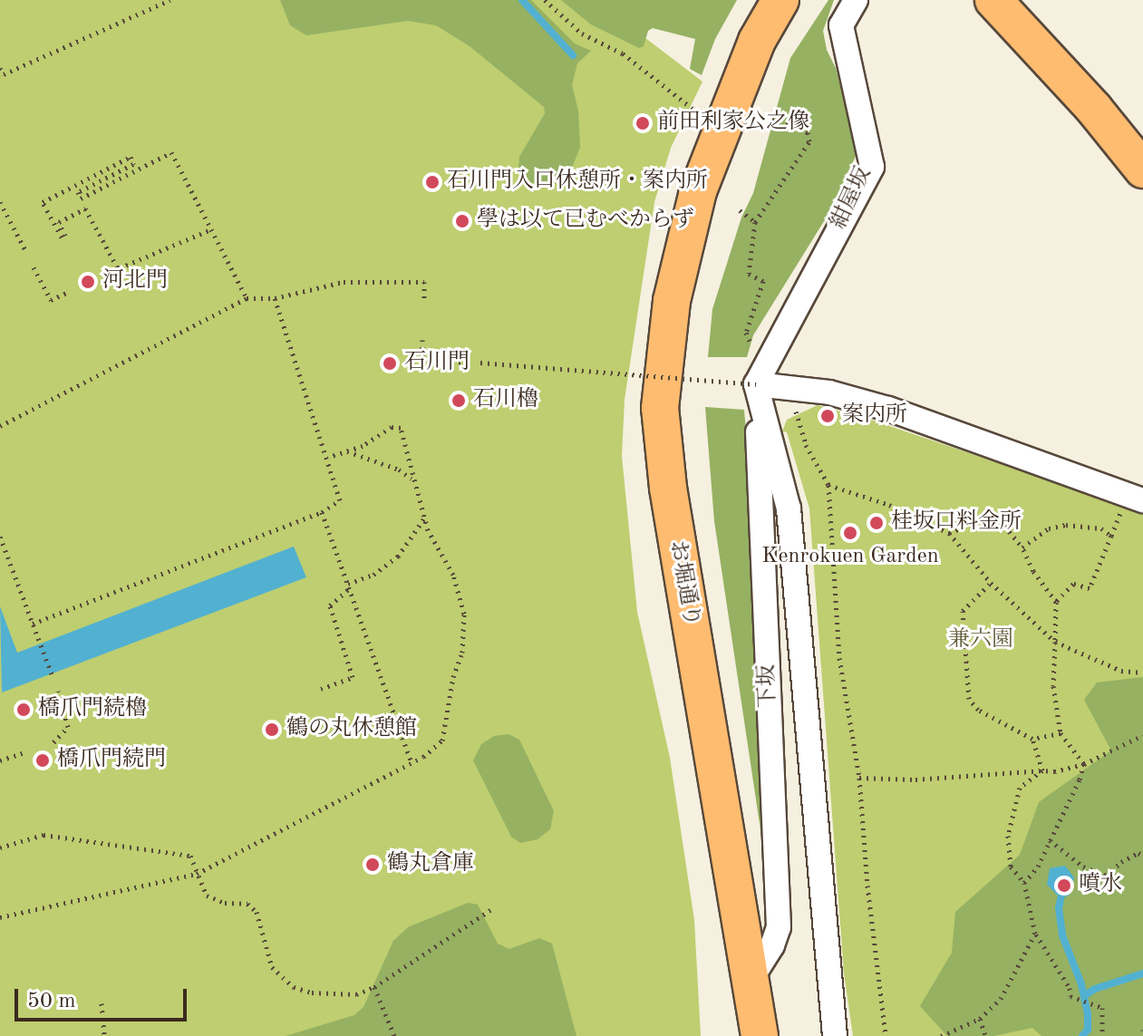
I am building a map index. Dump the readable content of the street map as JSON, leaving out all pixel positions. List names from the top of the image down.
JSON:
{
  "streets": {
    "main road": ["お堀通り"],
    "street": ["紺屋坂", "下坂"]
  },
  "crossings": [
    ["紺屋坂", "下坂"],
    ["お堀通り", "下坂"]
  ],
  "parks": ["兼六園"],
  "places": [
    "前田利家公之像",
    "石川門入口休憩所・案内所",
    "學は以て已むべからず",
    "河北門",
    "石川門",
    "石川櫓",
    "案内所",
    "桂坂口料金所",
    "Kenrokuen Garden",
    "橋爪門続櫓",
    "鶴の丸休憩館",
    "橋爪門続門",
    "鶴丸倉庫",
    "噴水"
  ],
  "scale_bar": "50 m"
}
